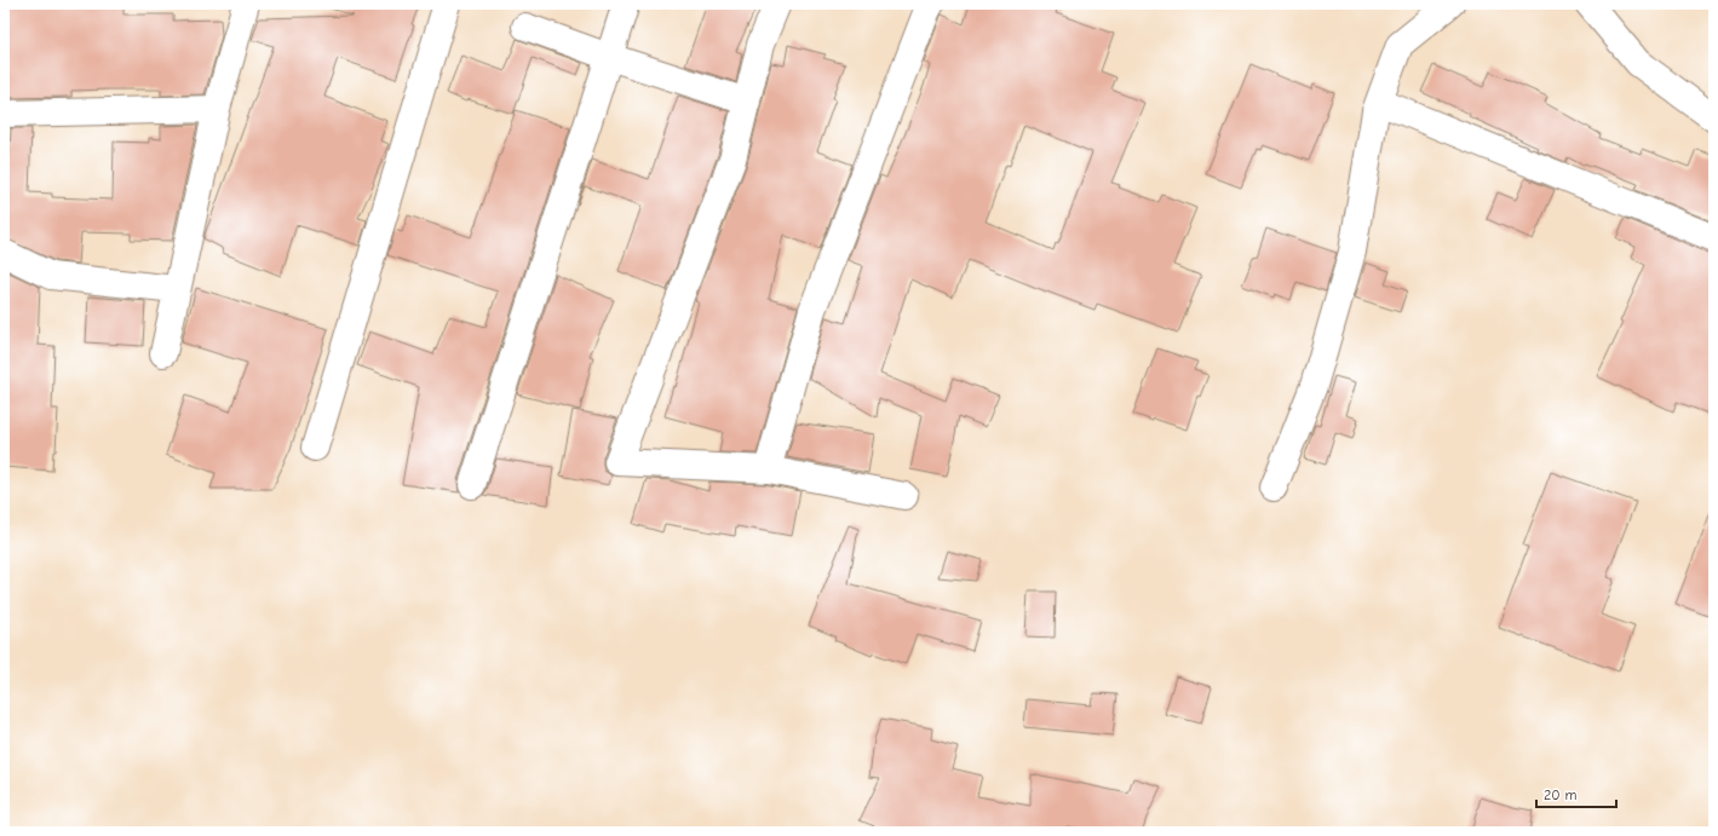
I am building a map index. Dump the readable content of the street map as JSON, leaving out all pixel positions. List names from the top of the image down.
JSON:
{
  "scale_bar": "20 m"
}
